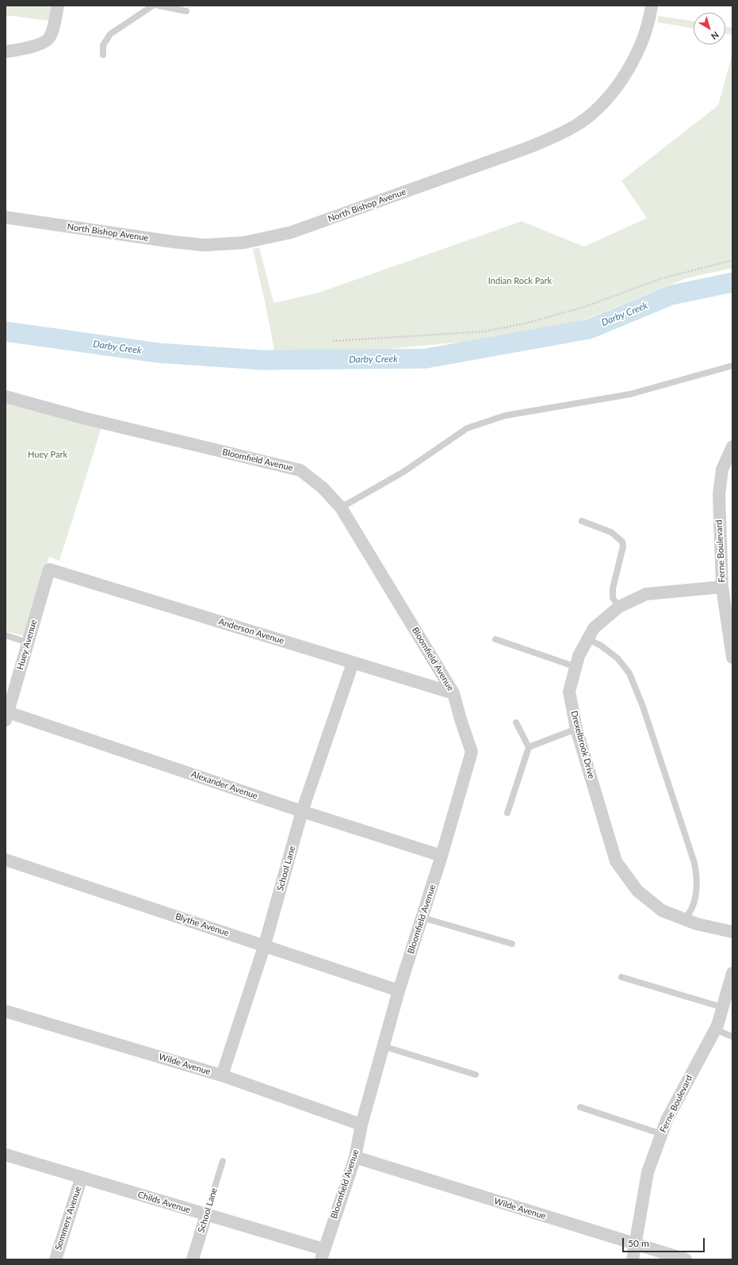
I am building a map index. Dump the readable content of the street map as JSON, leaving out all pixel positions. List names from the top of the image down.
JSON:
{
  "streets": {
    "street": [
      "North Bishop Avenue",
      "Bloomfield Avenue",
      "Ferne Boulevard",
      "Anderson Avenue",
      "Huey Avenue",
      "Drexelbrook Drive",
      "Alexander Avenue",
      "School Lane",
      "Blythe Avenue",
      "Wilde Avenue",
      "Childs Avenue",
      "Sommers Avenue"
    ]
  },
  "crossings": [
    ["Bloomfield Avenue", "Anderson Avenue"],
    ["Bloomfield Avenue", "Alexander Avenue"],
    ["Bloomfield Avenue", "Blythe Avenue"],
    ["Bloomfield Avenue", "Wilde Avenue"],
    ["Bloomfield Avenue", "Childs Avenue"],
    ["Ferne Boulevard", "Drexelbrook Drive"],
    ["Ferne Boulevard", "Wilde Avenue"],
    ["Anderson Avenue", "Huey Avenue"],
    ["Anderson Avenue", "School Lane"],
    ["Huey Avenue", "Alexander Avenue"],
    ["Alexander Avenue", "School Lane"],
    ["School Lane", "Blythe Avenue"],
    ["School Lane", "Wilde Avenue"],
    ["School Lane", "Childs Avenue"],
    ["Childs Avenue", "Sommers Avenue"]
  ],
  "water": ["Darby Creek"],
  "parks": ["Indian Rock Park", "Huey Park"],
  "scale_bar": "50 m",
  "north": "bottom right"
}
